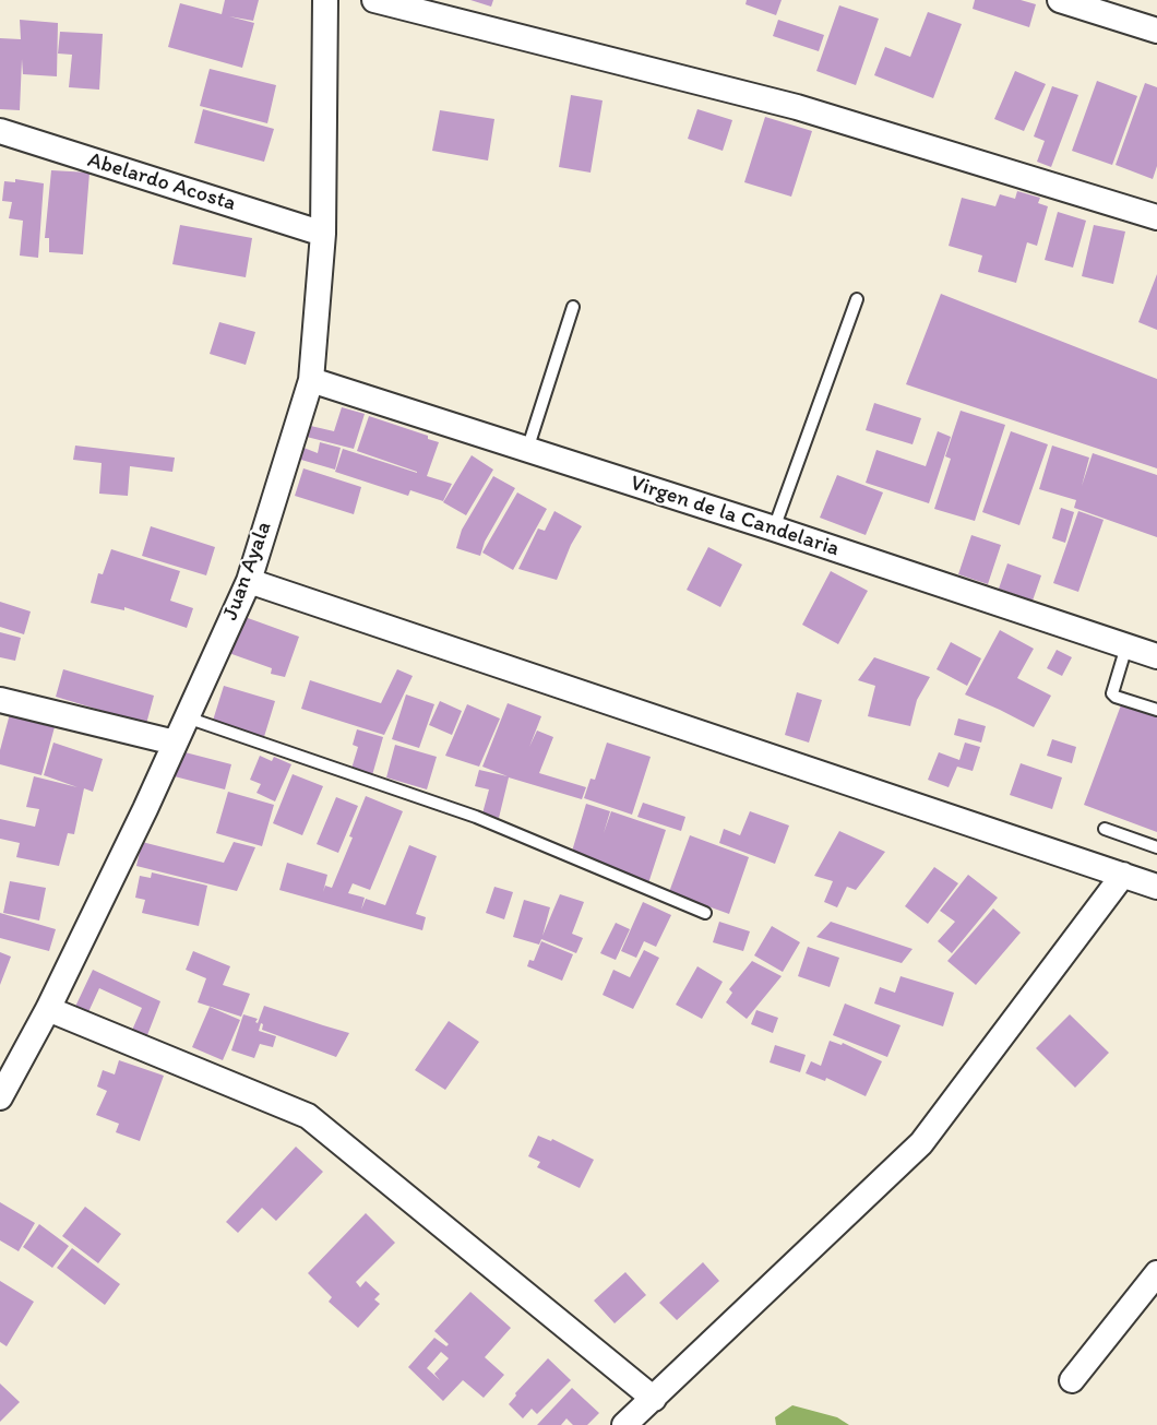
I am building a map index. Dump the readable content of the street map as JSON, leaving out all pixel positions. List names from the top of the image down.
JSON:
{
  "streets": {
    "street": ["Abelardo Acosta", "Virgen de la Candelaria", "Juan Ayala"]
  },
  "crossings": [
    ["Abelardo Acosta", "Juan Ayala"],
    ["Virgen de la Candelaria", "Juan Ayala"]
  ]
}
